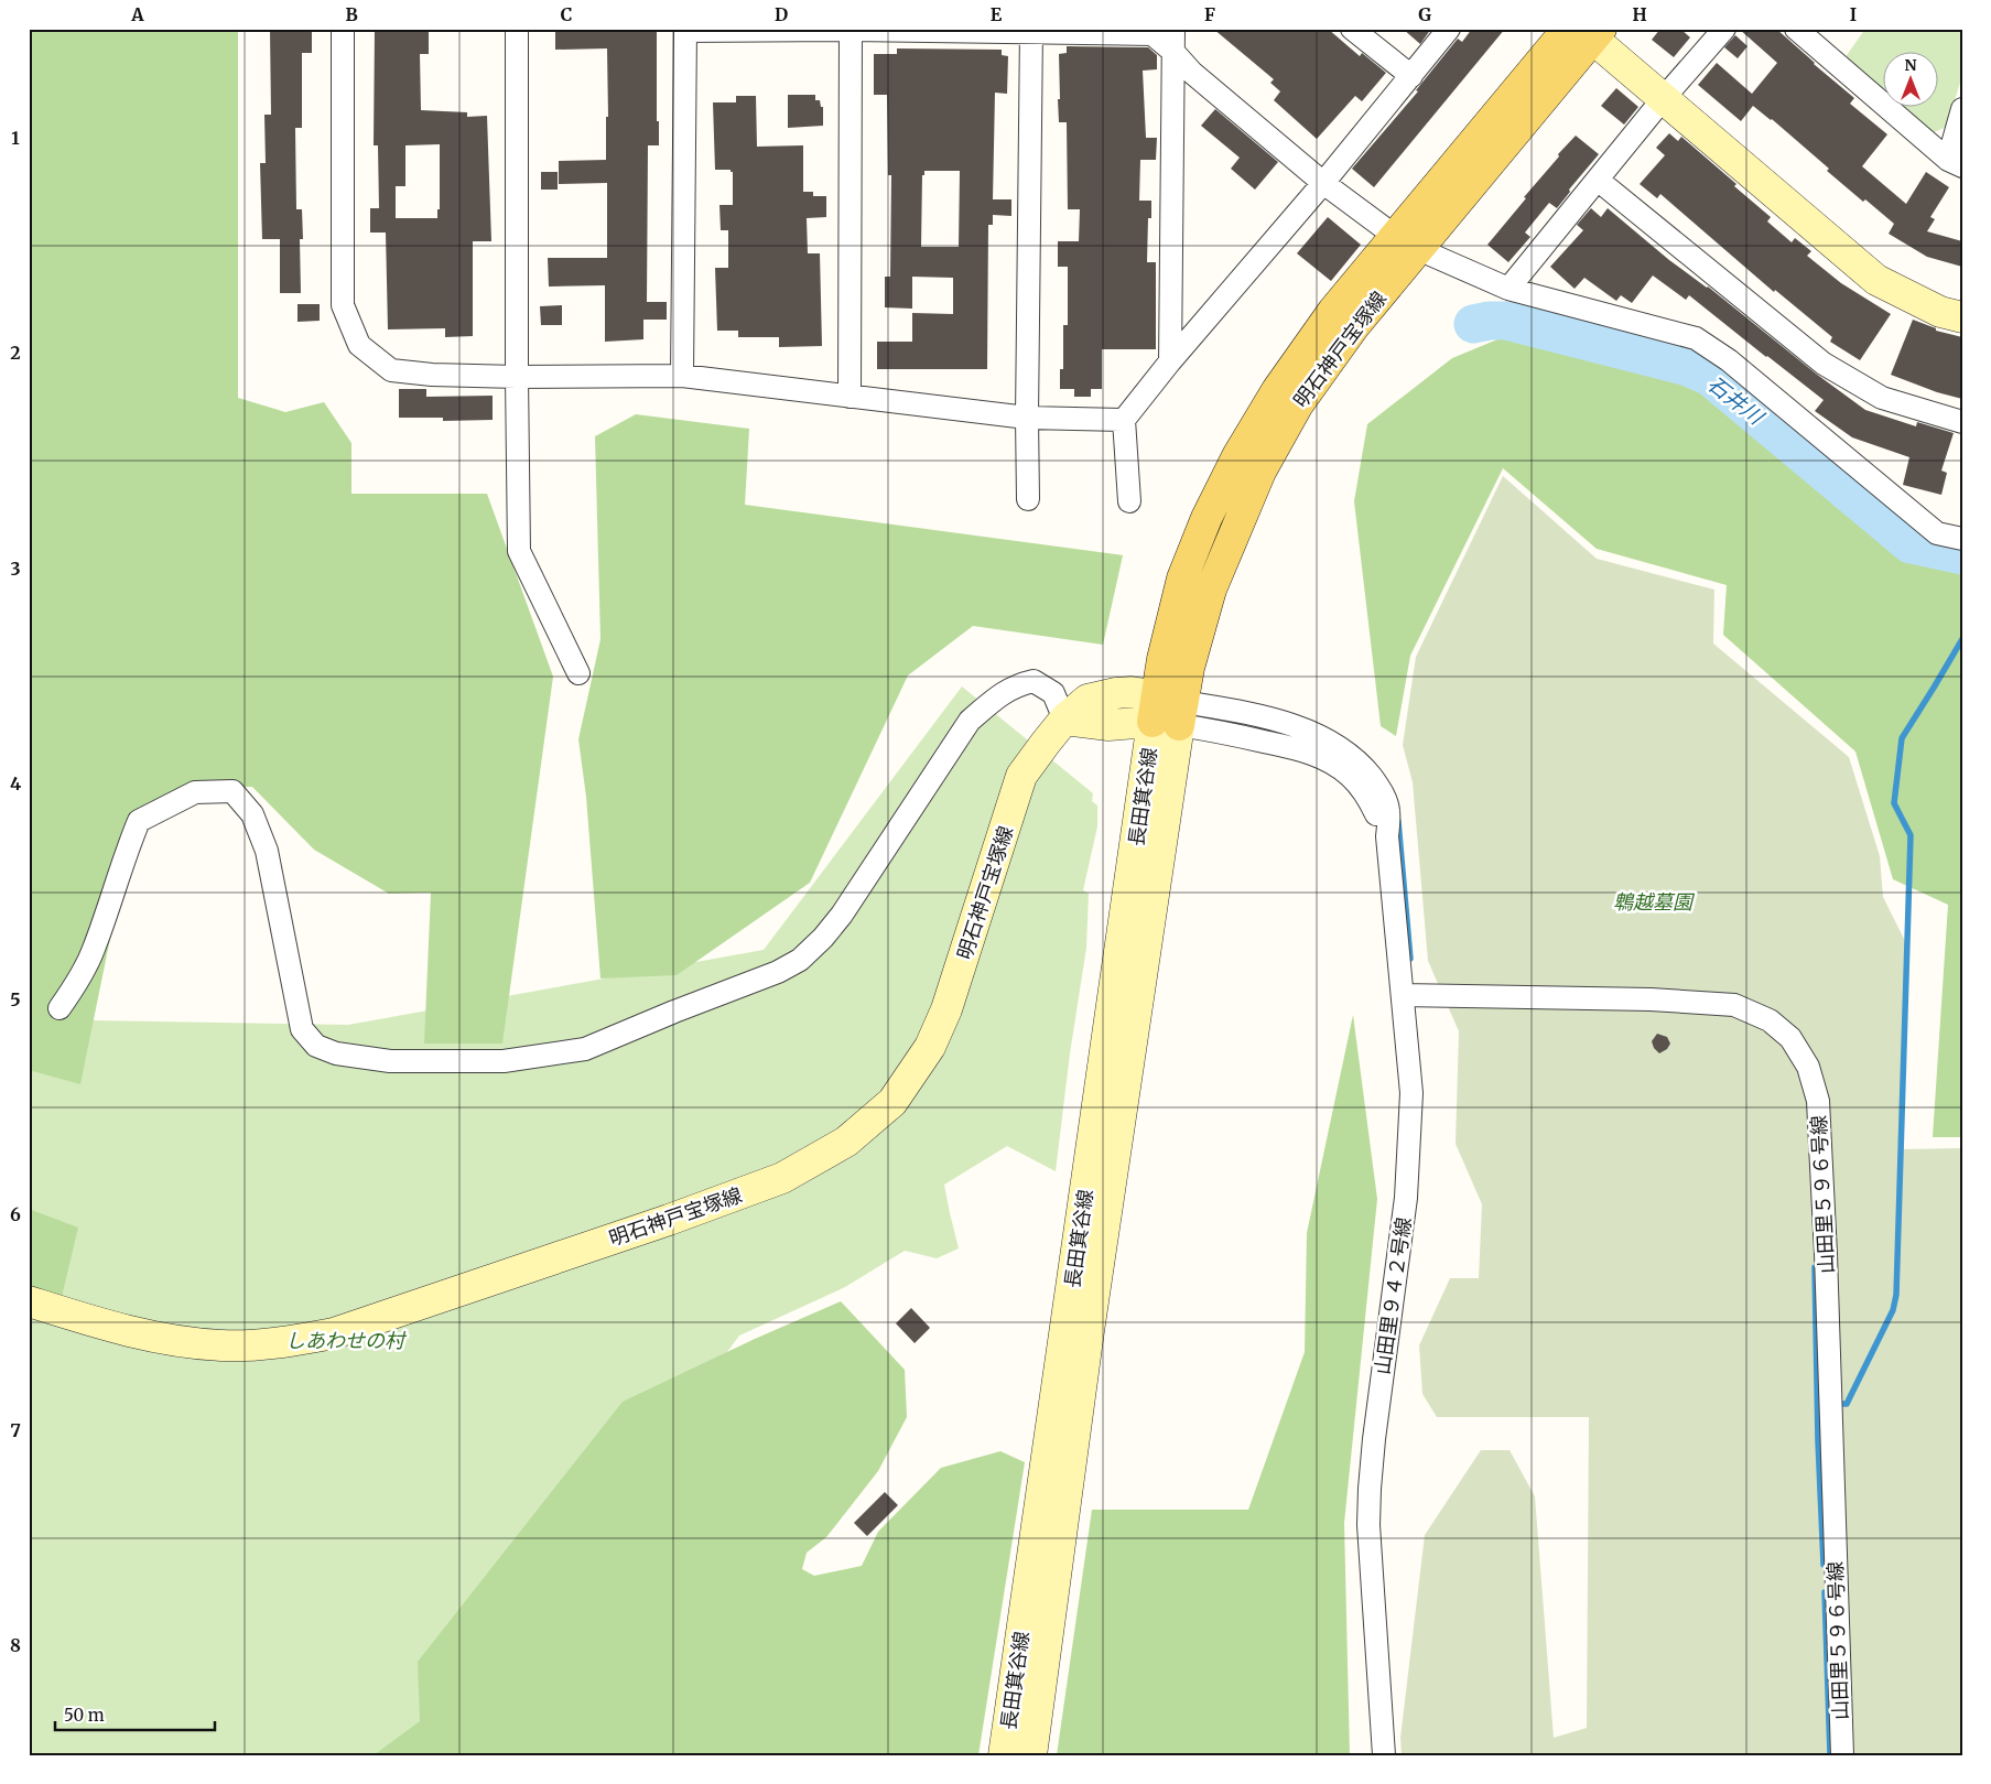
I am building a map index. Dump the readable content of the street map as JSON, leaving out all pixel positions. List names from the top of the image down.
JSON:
{
  "streets": {
    "main road": ["明石神戸宝塚線"],
    "street": ["長田箕谷線", "山田里５９６号線", "山田里９４２号線"]
  },
  "crossings": [
    ["明石神戸宝塚線", "長田箕谷線"],
    ["明石神戸宝塚線", "山田里９４２号線"],
    ["長田箕谷線", "山田里９４２号線"],
    ["山田里５９６号線", "山田里９４２号線"]
  ],
  "water": ["石井川"],
  "parks": ["鵯越墓園", "しあわせの村"],
  "scale_bar": "50 m",
  "north": "top",
  "grid": {
    "columns": [
      "A",
      "B",
      "C",
      "D",
      "E",
      "F",
      "G",
      "H",
      "I"
    ],
    "rows": [
      "1",
      "2",
      "3",
      "4",
      "5",
      "6",
      "7",
      "8"
    ]
  }
}
